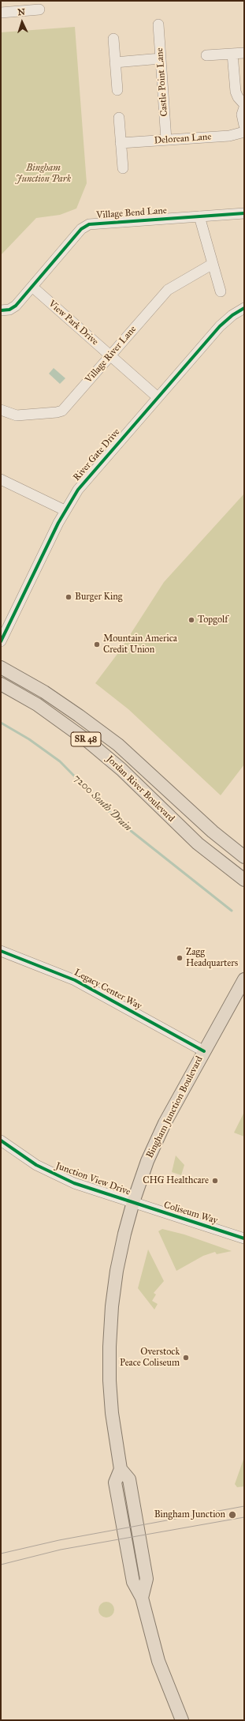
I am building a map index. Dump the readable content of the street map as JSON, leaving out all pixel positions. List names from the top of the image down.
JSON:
{
  "streets": {
    "main road": ["SR 48", "Jordan River Boulevard", "Bingham Junction Boulevard"],
    "street": [
      "Castle Point Lane",
      "Delorean Lane",
      "Village Bend Lane",
      "View Park Drive",
      "Village River Lane",
      "River Gate Drive",
      "Legacy Center Way",
      "Junction View Drive",
      "Coliseum Way"
    ]
  },
  "crossings": [
    ["Castle Point Lane", "Delorean Lane"],
    ["Village Bend Lane", "View Park Drive"],
    ["View Park Drive", "Village River Lane"],
    ["View Park Drive", "River Gate Drive"],
    ["Legacy Center Way", "Bingham Junction Boulevard"],
    ["Bingham Junction Boulevard", "Junction View Drive"],
    ["Bingham Junction Boulevard", "Coliseum Way"],
    ["Junction View Drive", "Coliseum Way"]
  ],
  "water": ["7200 South Drain"],
  "parks": ["Bingham Junction Park"],
  "places": [
    "Burger King",
    "Topgolf",
    "Mountain America Credit Union",
    "Zagg Headquarters",
    "CHG Healthcare",
    "Overstock Peace Coliseum",
    "Bingham Junction"
  ],
  "north": "top"
}
